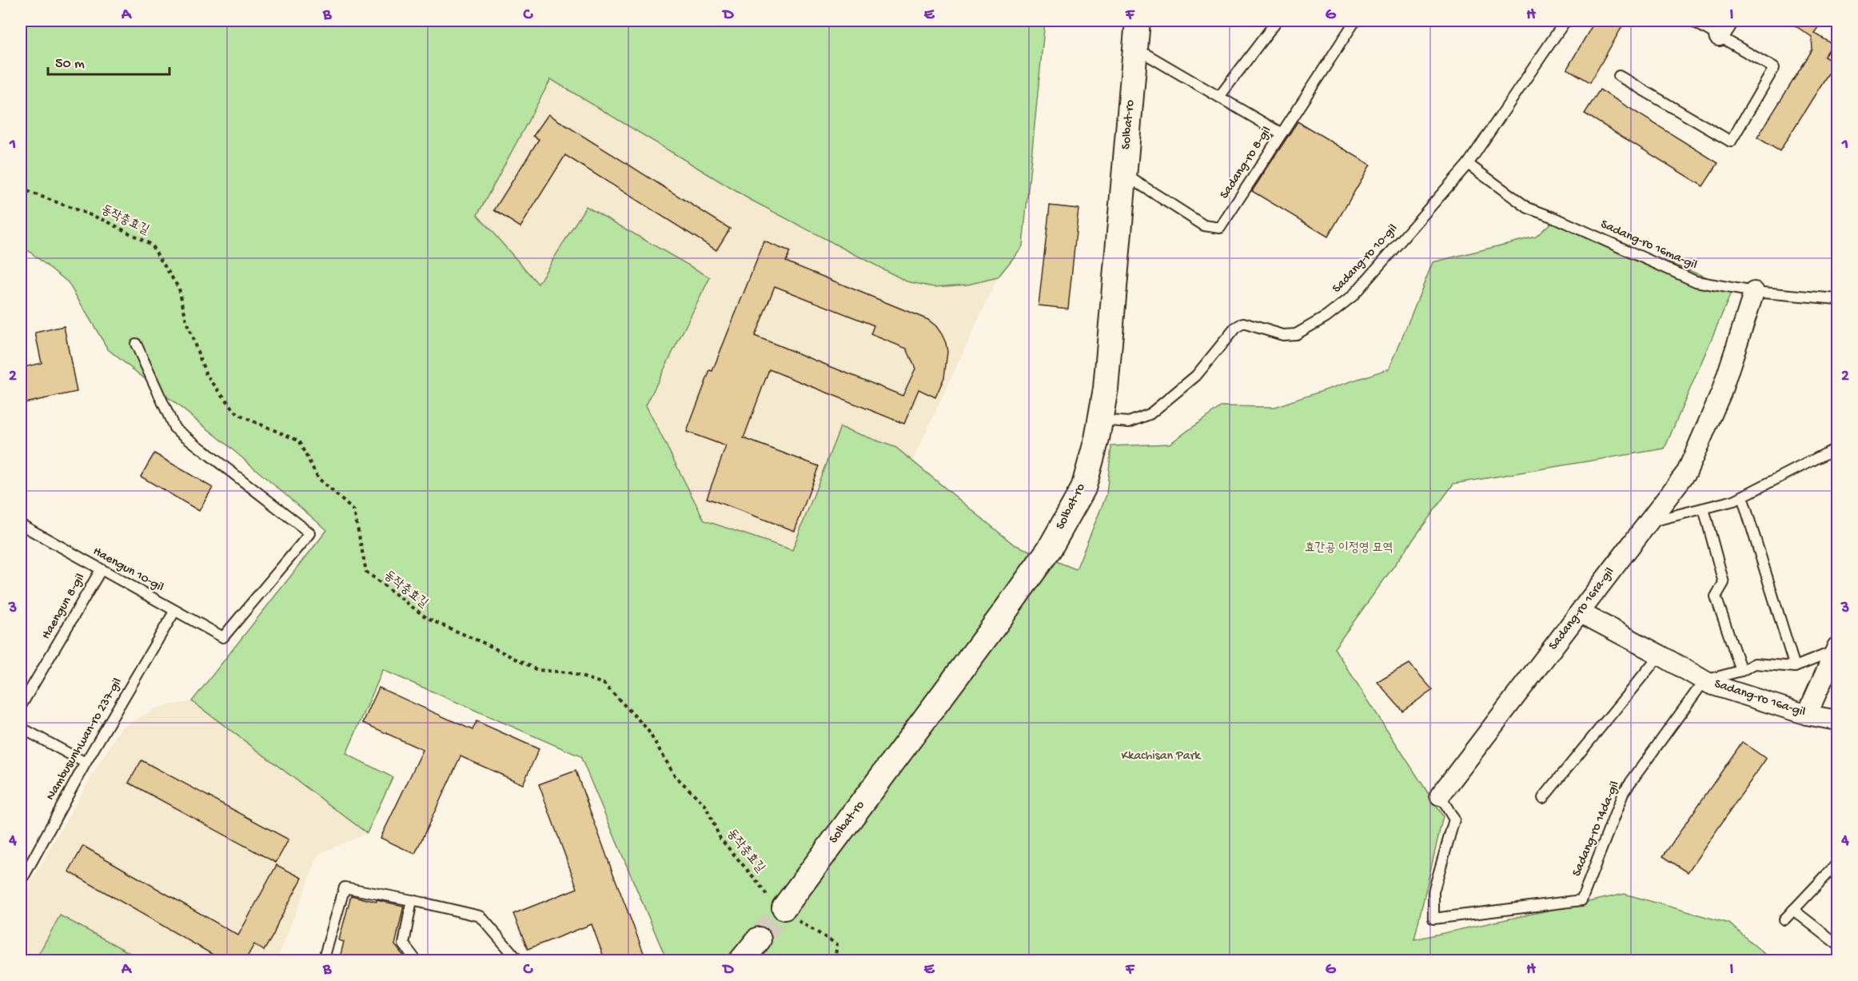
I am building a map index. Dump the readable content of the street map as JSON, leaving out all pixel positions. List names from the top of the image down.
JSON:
{
  "streets": {
    "street": ["Solbat-ro", "Sadang-ro 16ra-gil", "Sadang-ro 16a-gil"],
    "lane": [
      "Sadang-ro 8-gil",
      "Sadang-ro 16ma-gil",
      "Sadang-ro 10-gil",
      "Haengun 10-gil",
      "Haengun 8-gil",
      "Nambusunhwan-ro 237-gil",
      "Sadang-ro 14da-gil"
    ],
    "path": ["동작충효길"]
  },
  "crossings": [
    ["Solbat-ro", "Sadang-ro 8-gil"],
    ["Solbat-ro", "동작충효길"],
    ["Solbat-ro", "Sadang-ro 10-gil"],
    ["Sadang-ro 16ma-gil", "Sadang-ro 10-gil"],
    ["Sadang-ro 16ma-gil", "Sadang-ro 16ra-gil"],
    ["Haengun 10-gil", "Haengun 8-gil"],
    ["Haengun 10-gil", "Nambusunhwan-ro 237-gil"],
    ["Sadang-ro 16ra-gil", "Sadang-ro 16a-gil"],
    ["Sadang-ro 16ra-gil", "Sadang-ro 14da-gil"],
    ["Sadang-ro 16a-gil", "Sadang-ro 14da-gil"]
  ],
  "parks": ["효간공 이정영 묘역", "Kkachisan Park"],
  "scale_bar": "50 m",
  "grid": {
    "columns": [
      "A",
      "B",
      "C",
      "D",
      "E",
      "F",
      "G",
      "H",
      "I"
    ],
    "rows": [
      "1",
      "2",
      "3",
      "4"
    ]
  }
}
